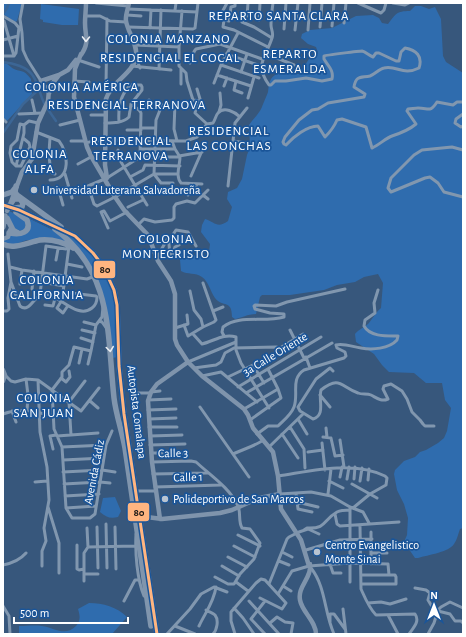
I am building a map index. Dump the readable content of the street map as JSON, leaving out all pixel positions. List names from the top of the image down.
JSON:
{
  "streets": {
    "highway": ["Autopista Comalapa"],
    "street": [
      "3a Calle Oriente",
      "Calle 3",
      "Avenida Cádiz",
      "Calle 1"
    ]
  },
  "crossings": [
    ["Autopista Comalapa", "Calle 1"]
  ],
  "districts": [
    "REPARTO SANTA CLARA",
    "COLONIA MANZANO",
    "REPARTO ESMERALDA",
    "RESIDENCIAL EL COCAL",
    "COLONIA AMÉRICA",
    "RESIDENCIAL TERRANOVA",
    "RESIDENCIAL LAS CONCHAS",
    "RESIDENCIAL TERRANOVA",
    "COLONIA ALFA",
    "COLONIA MONTECRISTO",
    "COLONIA CALIFORNIA",
    "COLONIA SAN JUAN"
  ],
  "places": ["Universidad Luterana Salvadoreña", "Polideportivo de San Marcos", "Centro Evangelistico Monte Sinai"],
  "lines": ["transit line 80"],
  "scale_bar": "500 m",
  "north": "top"
}
